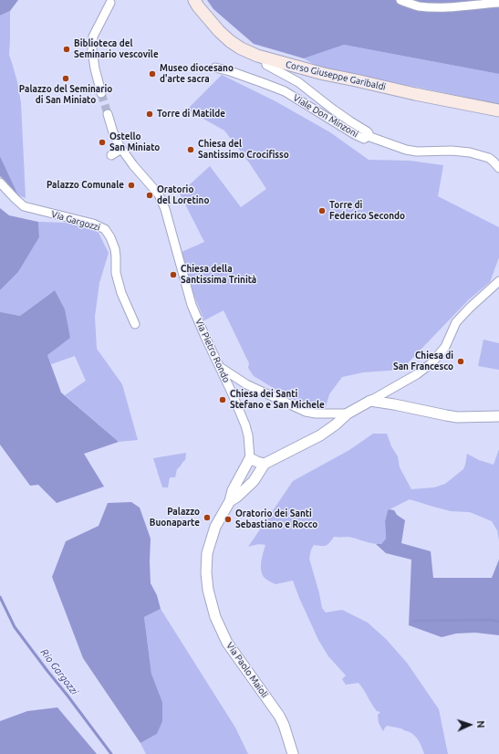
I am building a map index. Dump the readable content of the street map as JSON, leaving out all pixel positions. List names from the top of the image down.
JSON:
{
  "streets": {
    "main road": ["Corso Giuseppe Garibaldi"],
    "street": [
      "Viale Don Minzoni",
      "Via Gargozzi",
      "Via Pietro Rondo",
      "Via Paolo Maioli"
    ]
  },
  "water": ["Rio Gargozzi"],
  "places": [
    "Biblioteca del Seminario vescovile",
    "Museo diocesano d'arte sacra",
    "Palazzo del Seminario di San Miniato",
    "Torre di Matilde",
    "Ostello San Miniato",
    "Chiesa del Santissimo Crocifisso",
    "Palazzo Comunale",
    "Oratorio del Loretino",
    "Torre di Federico Secondo",
    "Chiesa della Santissima Trinità",
    "Chiesa di San Francesco",
    "Chiesa dei Santi Stefano e San Michele",
    "Palazzo Buonaparte",
    "Oratorio dei Santi Sebastiano e Rocco"
  ],
  "north": "right"
}
